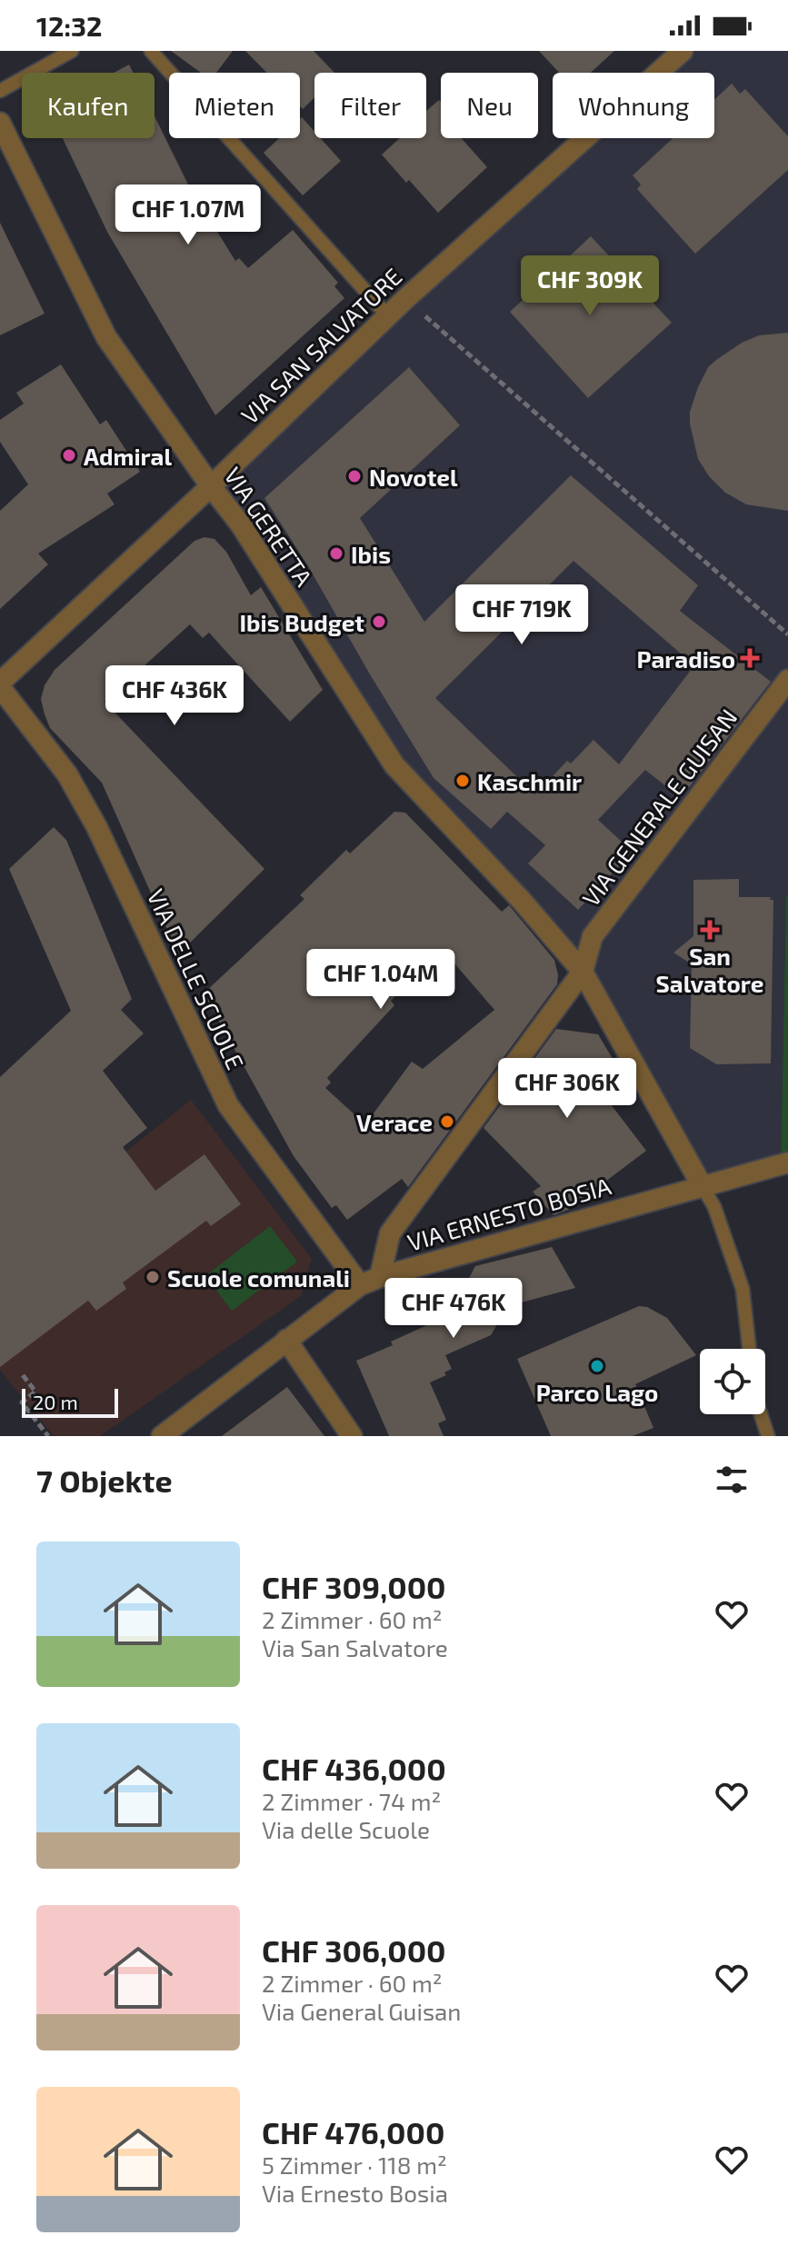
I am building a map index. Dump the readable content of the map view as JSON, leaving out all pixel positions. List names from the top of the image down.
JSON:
{
  "streets": {
    "street": [
      "VIA SAN SALVATORE",
      "VIA GERETTA",
      "VIA GENERALE GUISAN",
      "VIA DELLE SCUOLE",
      "VIA ERNESTO BOSIA"
    ]
  },
  "crossings": [
    ["VIA SAN SALVATORE", "VIA GERETTA"],
    ["VIA SAN SALVATORE", "VIA DELLE SCUOLE"],
    ["VIA GERETTA", "VIA GENERALE GUISAN"],
    ["VIA GERETTA", "VIA ERNESTO BOSIA"],
    ["VIA DELLE SCUOLE", "VIA ERNESTO BOSIA"]
  ],
  "places": {
    "other": [
      "Admiral",
      "Novotel",
      "Ibis",
      "Ibis Budget",
      "Kaschmir",
      "Verace",
      "Scuole comunali",
      "Parco Lago"
    ],
    "health": ["Paradiso", "San Salvatore"]
  },
  "scale_bar": "20 m",
  "page": {
    "status": "12:32",
    "chip": [
      "Kaufen",
      "Mieten",
      "Filter",
      "Neu",
      "Wohnung"
    ],
    "price": [
      "CHF 1.07M",
      "CHF 309K",
      "CHF 719K",
      "CHF 436K",
      "CHF 1.04M",
      "CHF 306K",
      "CHF 476K"
    ],
    "scale": "20 m",
    "heading": "7 Objekte",
    "list": [
      {
        "name": "CHF 309,000",
        "note": "2 Zimmer · 60 m² · Via San Salvatore"
      },
      {
        "name": "CHF 436,000",
        "note": "2 Zimmer · 74 m² · Via delle Scuole"
      },
      {
        "name": "CHF 306,000",
        "note": "2 Zimmer · 60 m² · Via General Guisan"
      },
      {
        "name": "CHF 476,000",
        "note": "5 Zimmer · 118 m² · Via Ernesto Bosia"
      }
    ]
  }
}
